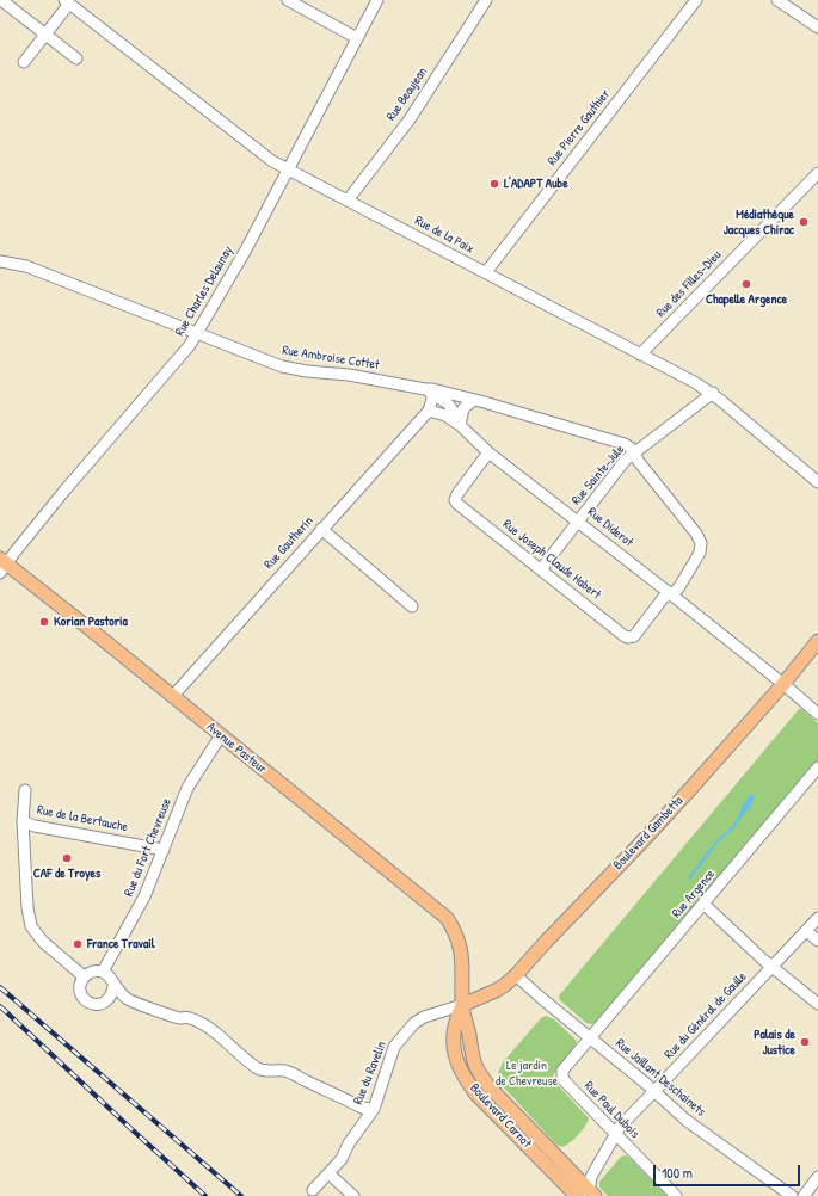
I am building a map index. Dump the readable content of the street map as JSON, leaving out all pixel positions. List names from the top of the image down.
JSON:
{
  "streets": {
    "main road": ["Avenue Pasteur", "Boulevard Gambetta", "Boulevard Carnot"],
    "street": [
      "Rue Beaujean",
      "Rue Pierre Gauthier",
      "Rue de la Paix",
      "Rue des Filles-Dieu",
      "Rue Charles Delaunay",
      "Rue Ambroise Cottet",
      "Rue Sainte-Jule",
      "Rue Diderot",
      "Rue Gautherin",
      "Rue Joseph Claude Habert",
      "Rue de la Bertauche",
      "Rue du Fort Chevreuse",
      "Rue Argence",
      "Rue du Général de Gaulle",
      "Rue du Ravelin",
      "Rue Jaillant Deschainets",
      "Rue Paul Dubois"
    ]
  },
  "crossings": [
    ["Rue Beaujean", "Rue de la Paix"],
    ["Rue Pierre Gauthier", "Rue de la Paix"],
    ["Rue de la Paix", "Rue des Filles-Dieu"],
    ["Rue de la Paix", "Rue Charles Delaunay"],
    ["Rue de la Paix", "Rue Sainte-Jule"],
    ["Rue Charles Delaunay", "Rue Ambroise Cottet"],
    ["Rue Charles Delaunay", "Avenue Pasteur"],
    ["Rue Ambroise Cottet", "Rue Sainte-Jule"],
    ["Rue Ambroise Cottet", "Rue Diderot"],
    ["Rue Ambroise Cottet", "Rue Joseph Claude Habert"],
    ["Rue Sainte-Jule", "Rue Diderot"],
    ["Rue Sainte-Jule", "Rue Joseph Claude Habert"],
    ["Rue Diderot", "Rue Joseph Claude Habert"],
    ["Rue Diderot", "Boulevard Gambetta"],
    ["Rue Gautherin", "Avenue Pasteur"],
    ["Avenue Pasteur", "Rue du Fort Chevreuse"],
    ["Avenue Pasteur", "Boulevard Carnot"],
    ["Rue de la Bertauche", "Rue du Fort Chevreuse"],
    ["Boulevard Gambetta", "Rue du Ravelin"],
    ["Boulevard Gambetta", "Rue Jaillant Deschainets"],
    ["Boulevard Gambetta", "Boulevard Carnot"],
    ["Rue Argence", "Rue Jaillant Deschainets"],
    ["Rue Argence", "Rue Paul Dubois"],
    ["Rue du Général de Gaulle", "Rue Jaillant Deschainets"],
    ["Rue du Général de Gaulle", "Rue Paul Dubois"],
    ["Rue du Général de Gaulle", "Boulevard Carnot"],
    ["Rue du Ravelin", "Boulevard Carnot"],
    ["Rue Jaillant Deschainets", "Rue Paul Dubois"]
  ],
  "parks": ["Le jardin de Chevreuse"],
  "places": [
    "L'ADAPT Aube",
    "Médiathèque Jacques Chirac",
    "Chapelle Argence",
    "Korian Pastoria",
    "CAF de Troyes",
    "France Travail",
    "Palais de Justice"
  ],
  "scale_bar": "100 m"
}
